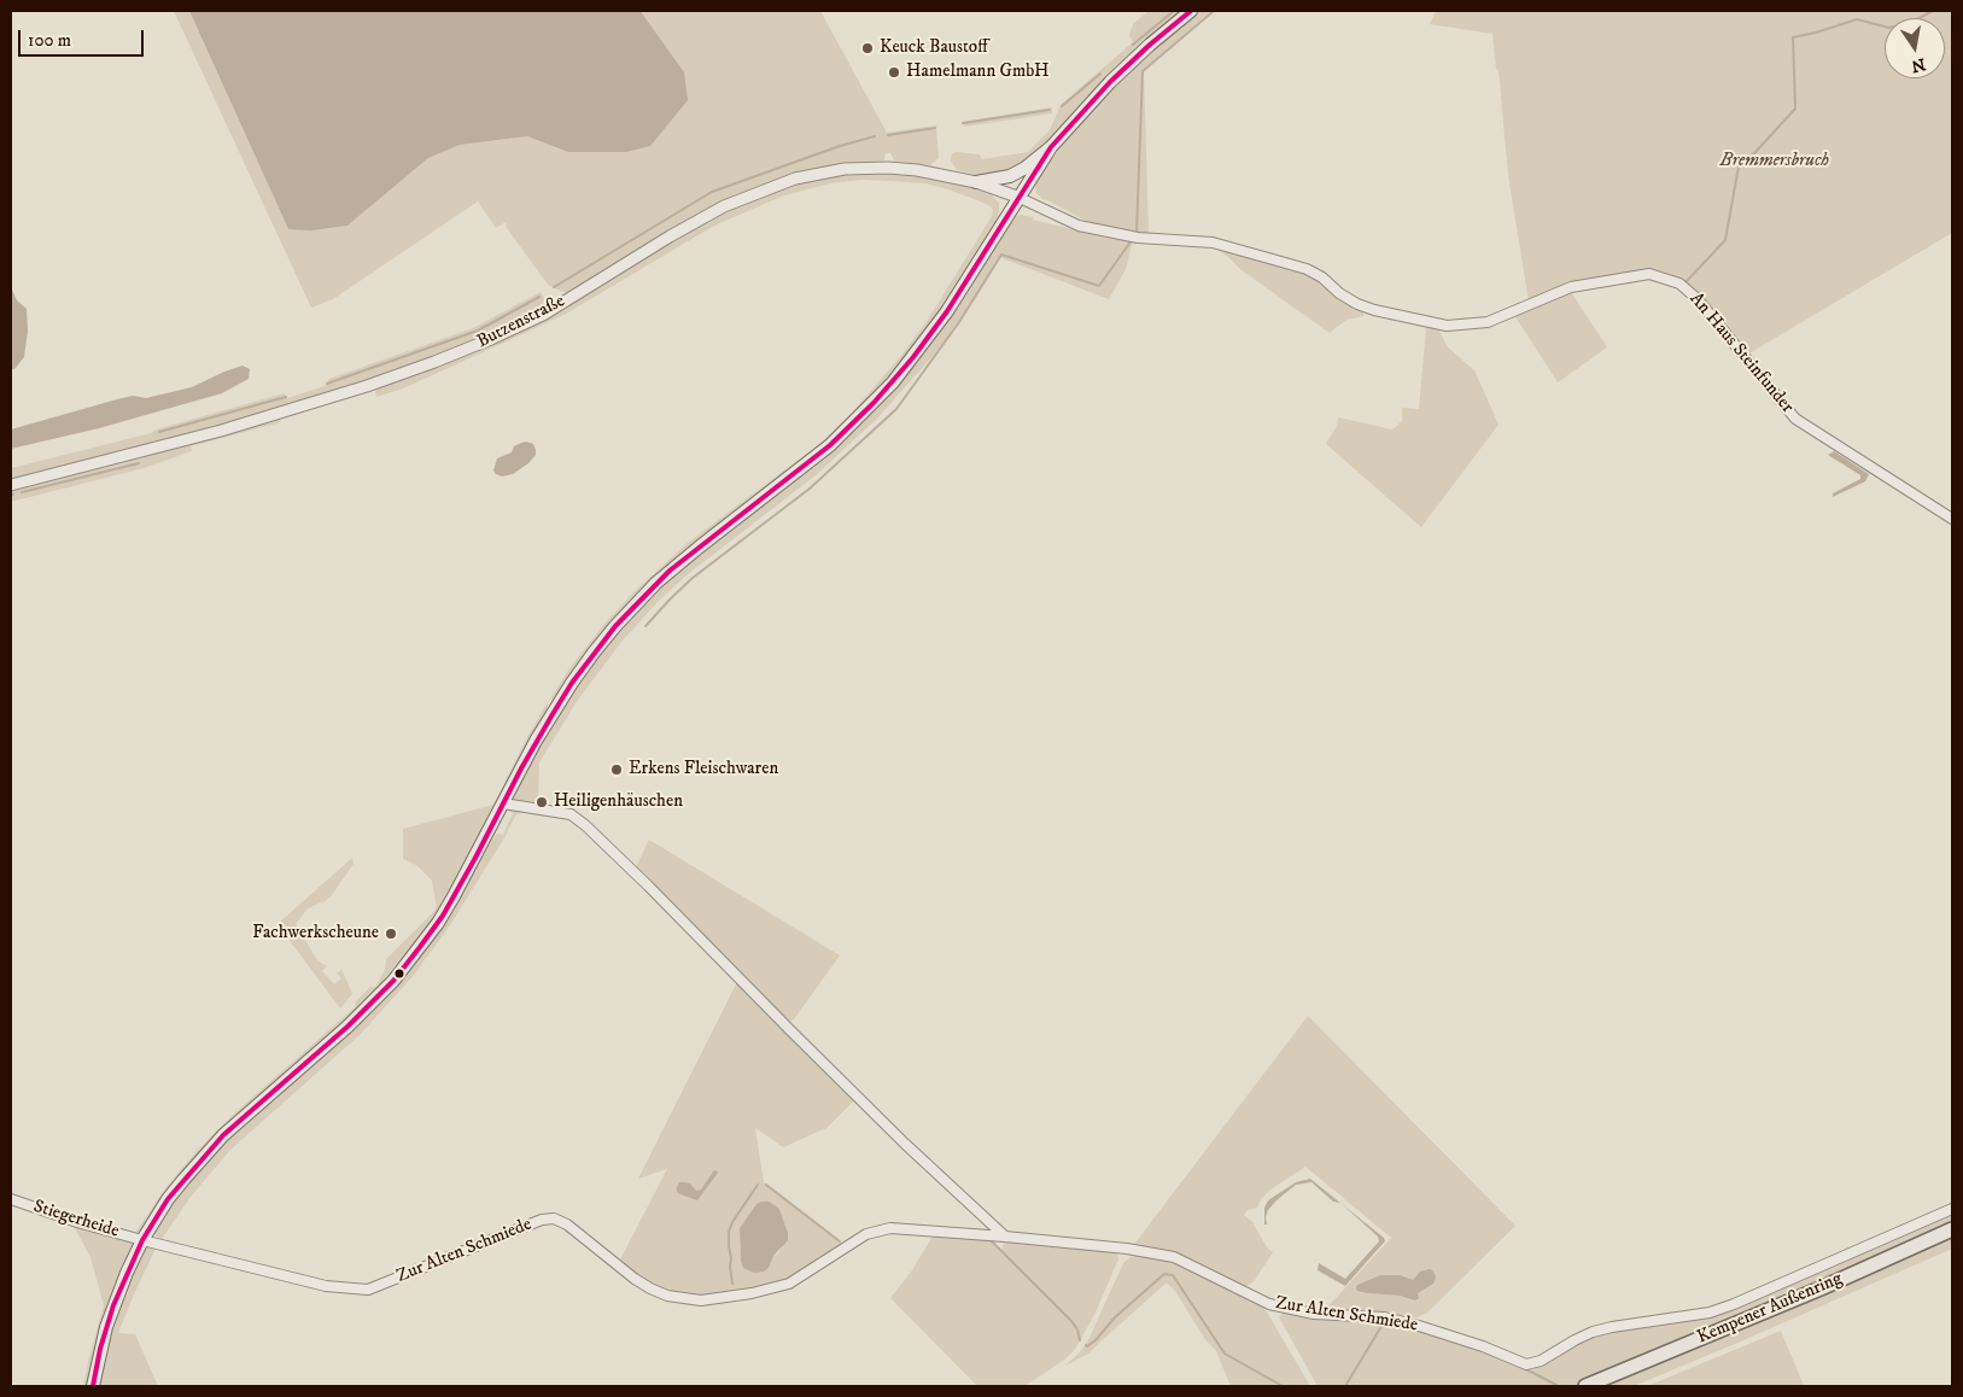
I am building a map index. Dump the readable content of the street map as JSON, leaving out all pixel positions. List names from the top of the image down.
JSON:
{
  "streets": {
    "main road": ["Kempener Außenring"],
    "street": [
      "Butzenstraße",
      "An Haus Steinfunder",
      "Stiegerheide",
      "Zur Alten Schmiede"
    ]
  },
  "crossings": [
    ["Butzenstraße", "An Haus Steinfunder"],
    ["Stiegerheide", "Zur Alten Schmiede"]
  ],
  "parks": ["Bremmersbruch"],
  "places": [
    "Keuck Baustoff",
    "Hamelmann GmbH",
    "Erkens Fleischwaren",
    "Heiligenhäuschen",
    "Fachwerkscheune"
  ],
  "scale_bar": "100 m",
  "north": "bottom"
}
